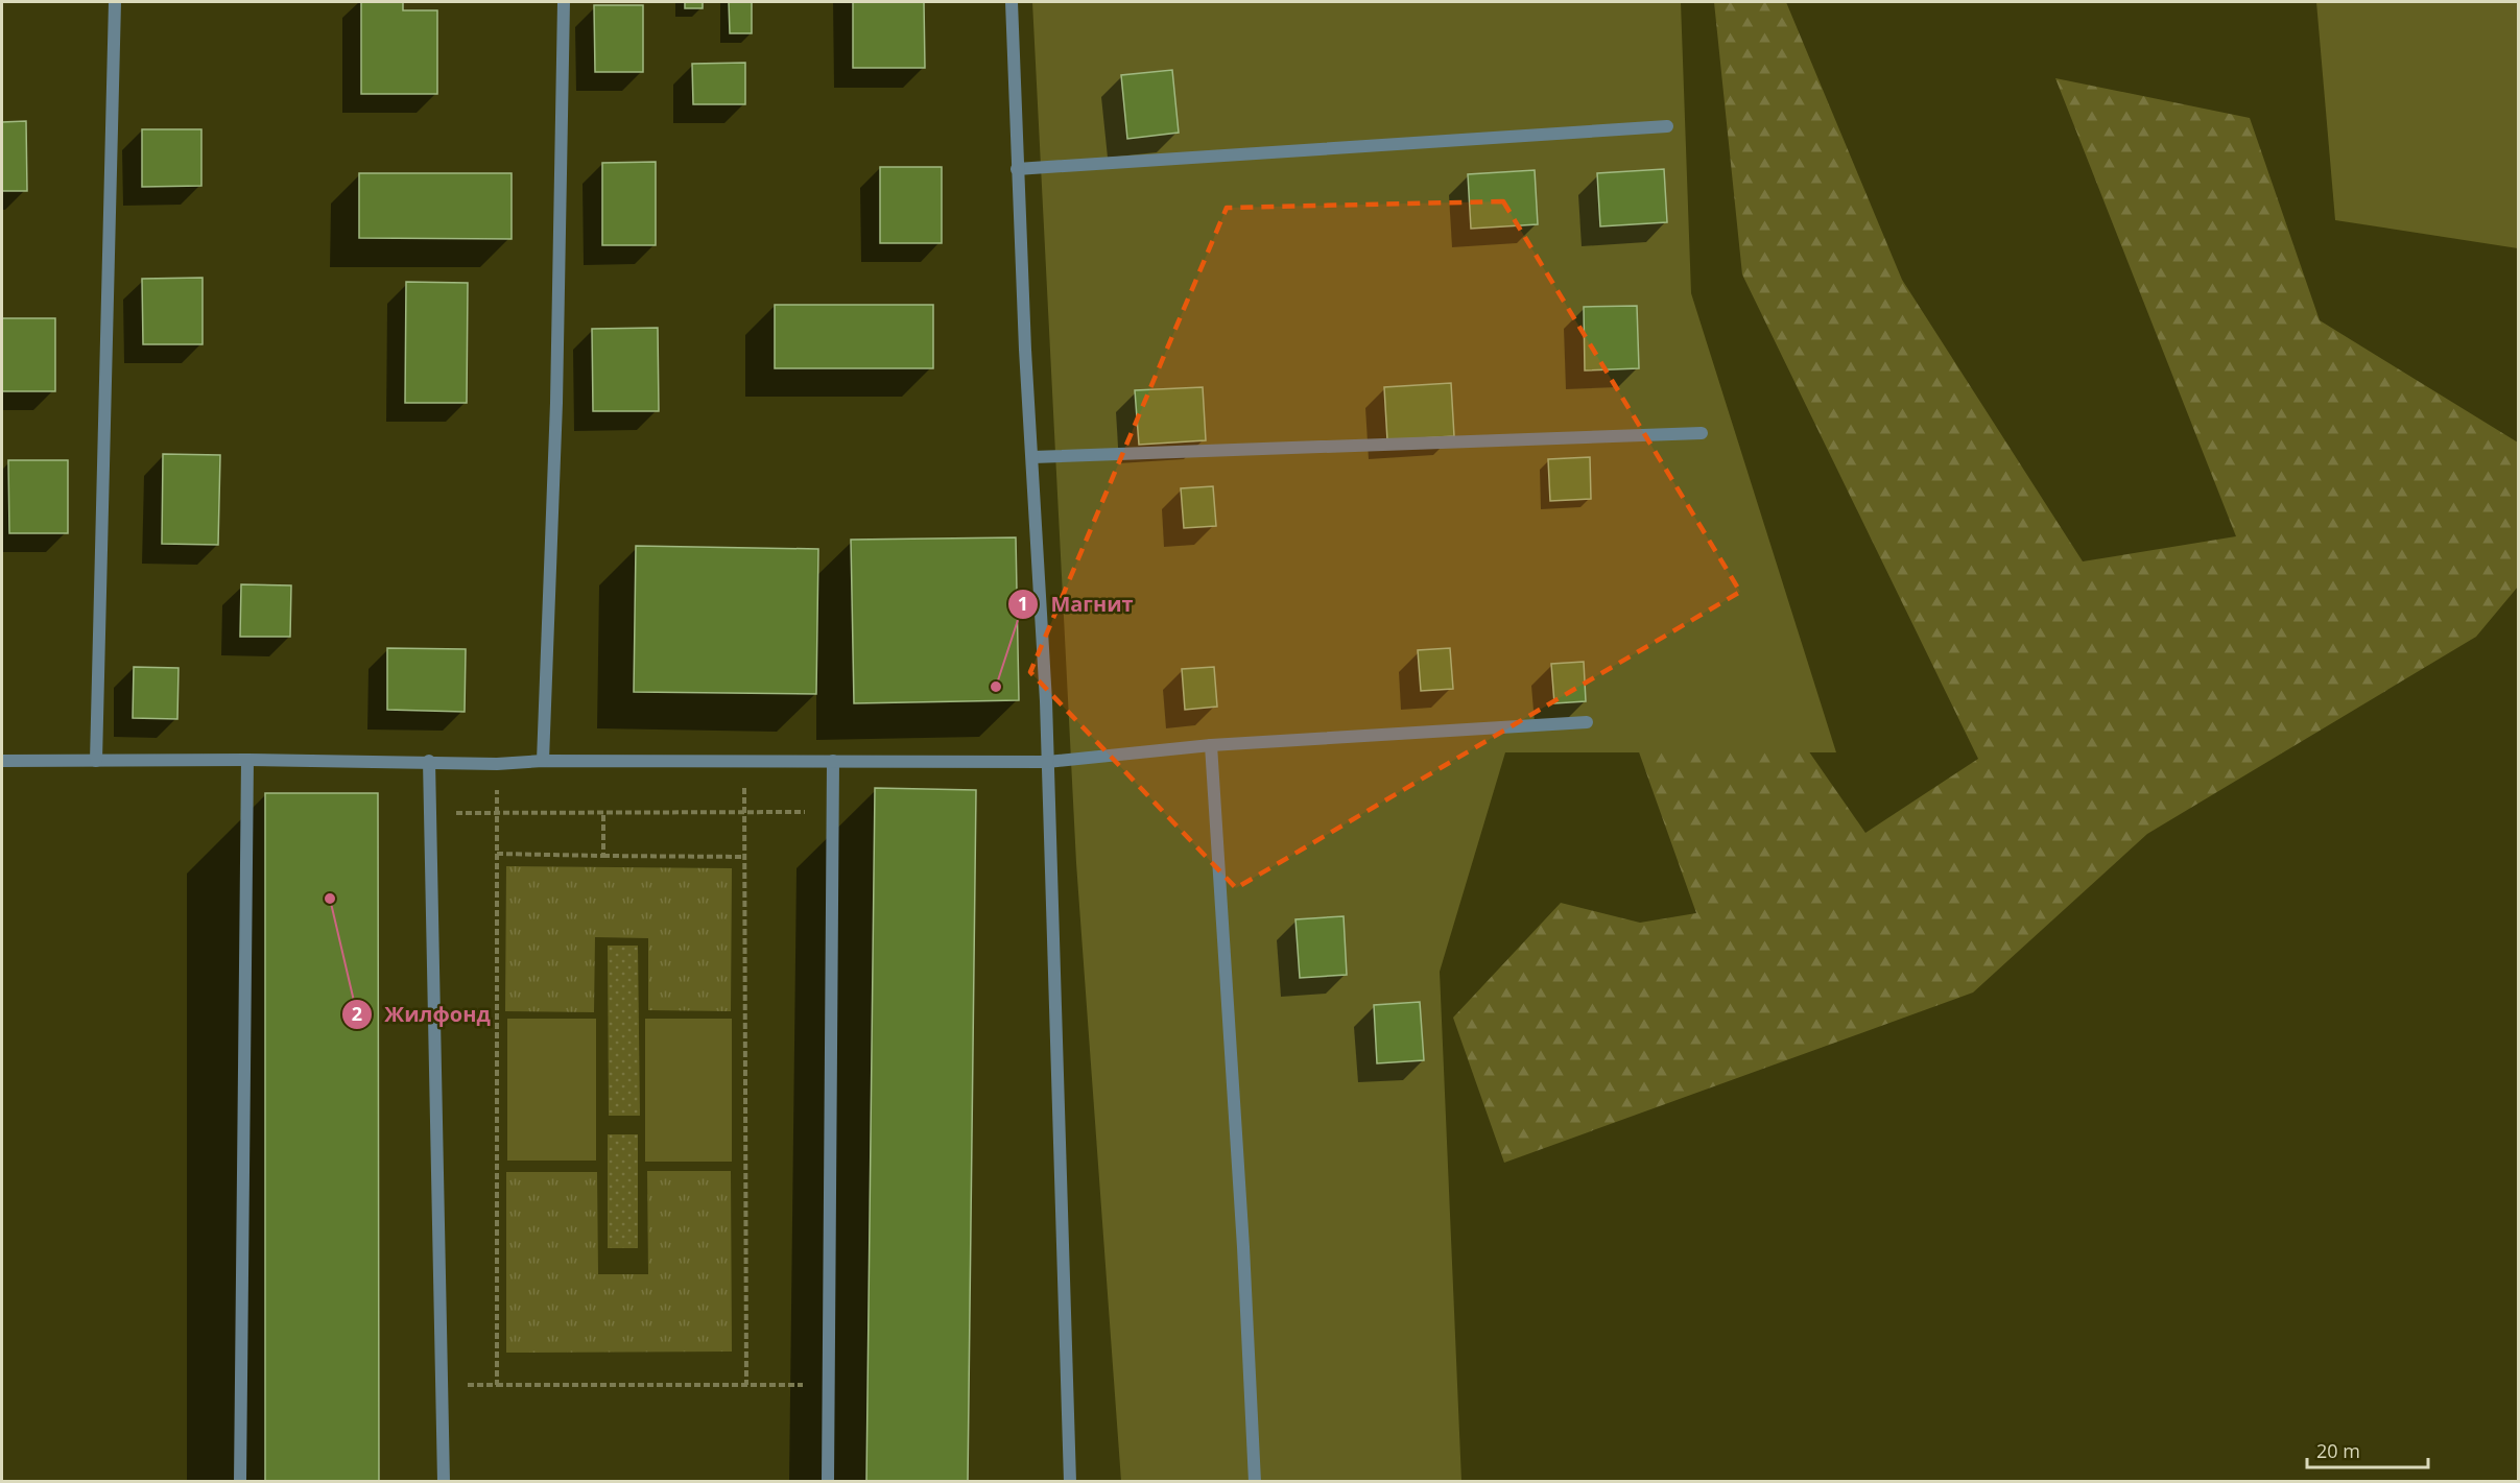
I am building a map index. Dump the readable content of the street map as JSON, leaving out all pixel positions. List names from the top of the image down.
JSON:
{
  "places": ["Магнит", "Жилфонд"],
  "scale_bar": "20 m"
}
